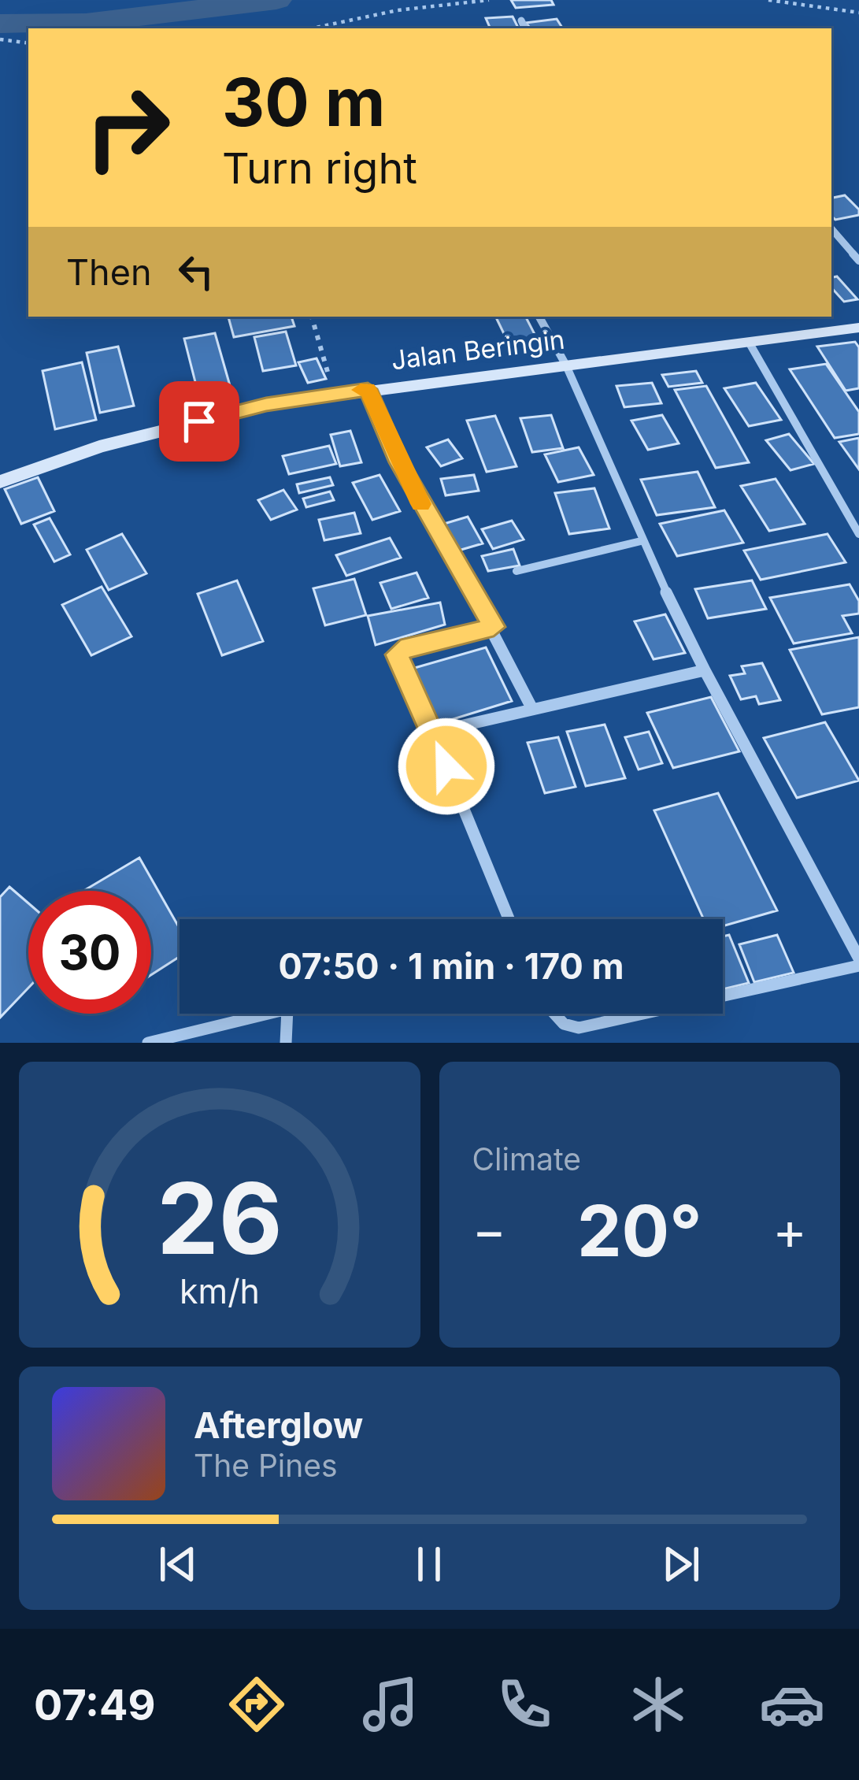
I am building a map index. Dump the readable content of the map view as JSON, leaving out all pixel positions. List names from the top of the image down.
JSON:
{
  "streets": {
    "street": ["Jalan Beringin"]
  },
  "page": {
    "turn": ["30 m", "Turn right"],
    "then": "Then",
    "limit": "30",
    "trip": "07:50 · 1 min · 170 m",
    "tile": "Climate",
    "heat": ["−", "20°", "+"],
    "song": ["Afterglow", "The Pines"],
    "tabs": "07:49",
    "gauge": ["26", "km/h"]
  }
}
